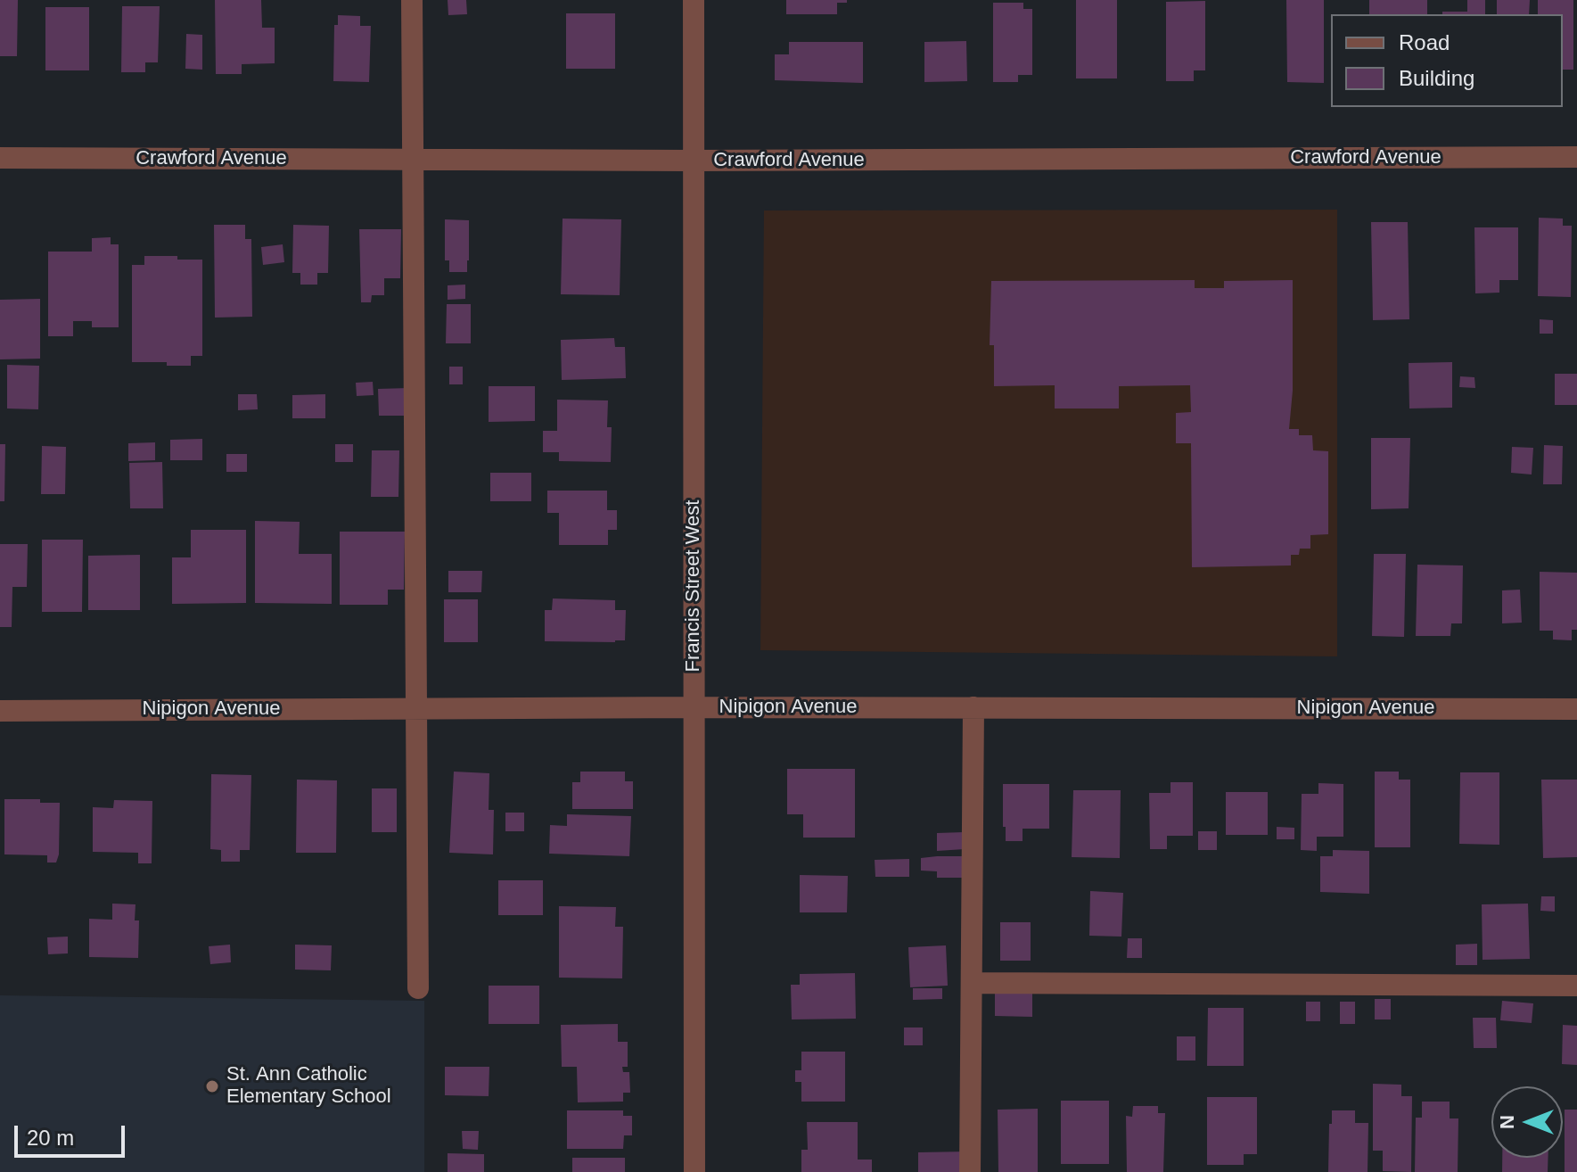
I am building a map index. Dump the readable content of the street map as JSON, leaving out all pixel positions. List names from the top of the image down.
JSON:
{
  "streets": {
    "street": ["Crawford Avenue", "Francis Street West", "Nipigon Avenue"]
  },
  "crossings": [
    ["Crawford Avenue", "Francis Street West"],
    ["Francis Street West", "Nipigon Avenue"]
  ],
  "places": ["St. Ann Catholic Elementary School"],
  "legend": ["Road", "Building"],
  "scale_bar": "20 m",
  "north": "left"
}
